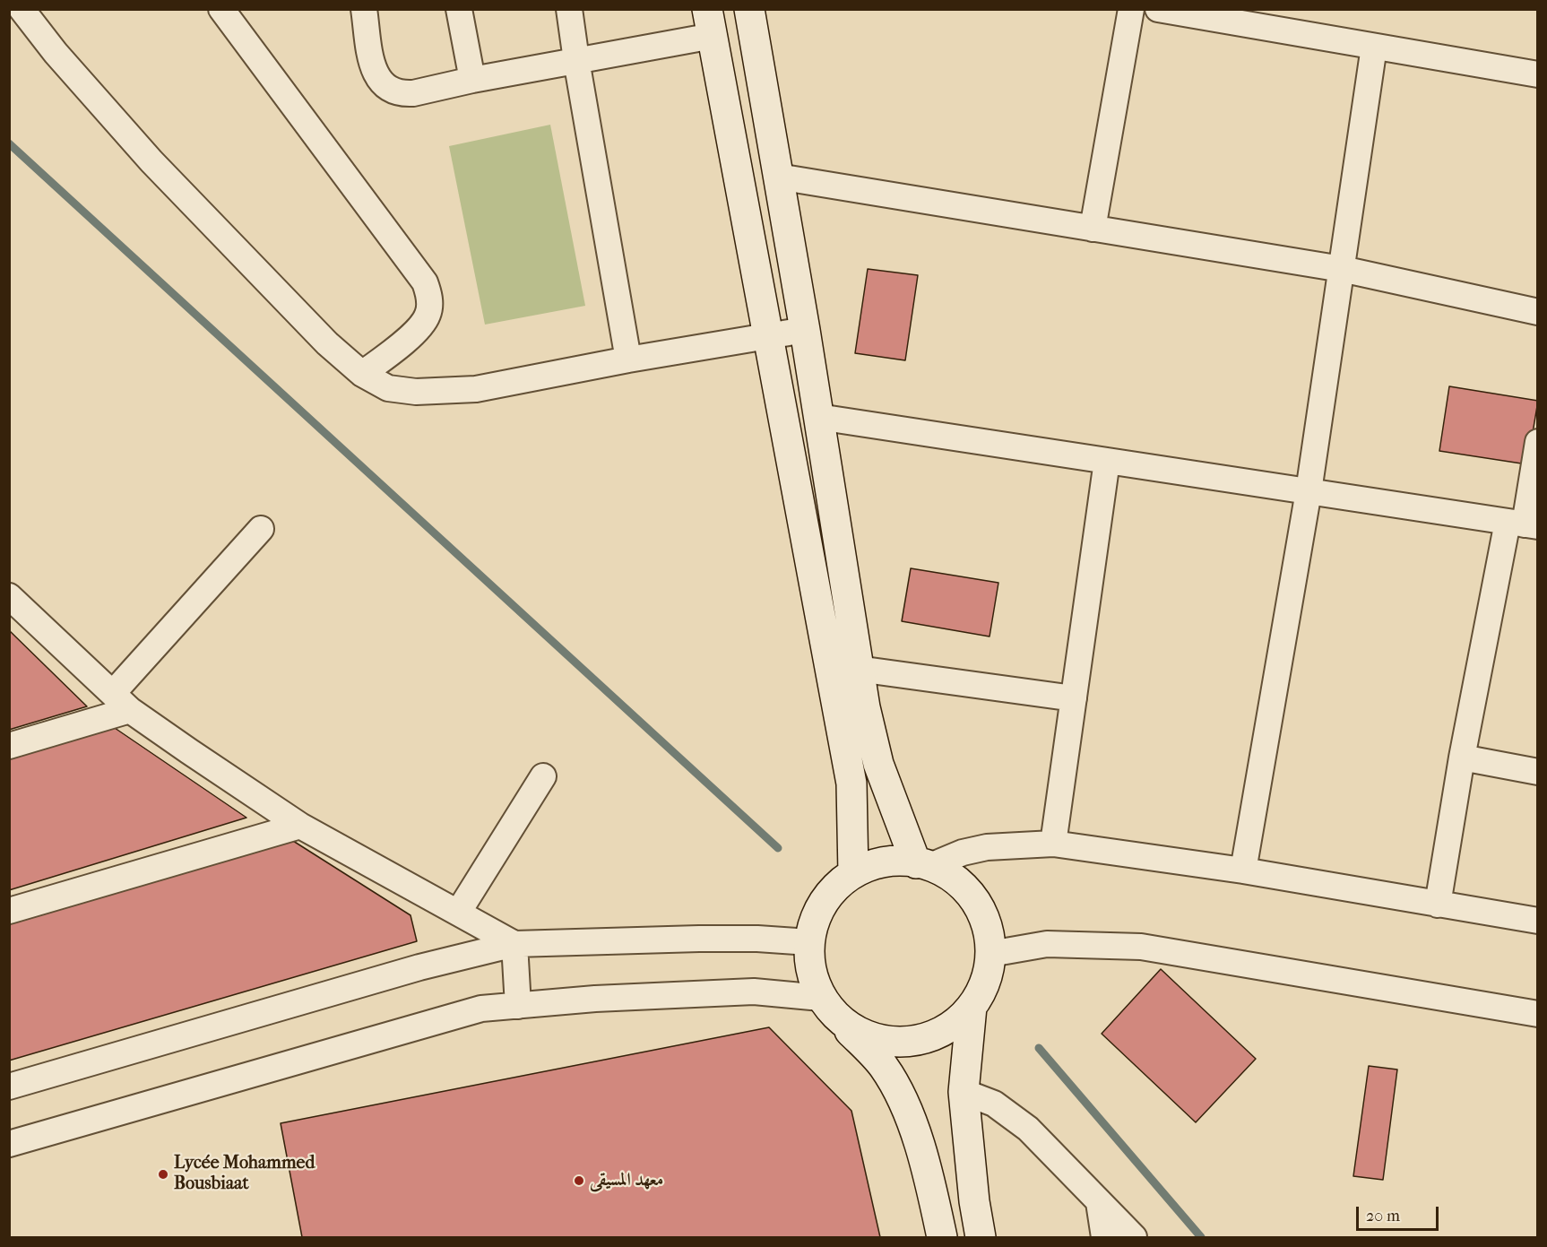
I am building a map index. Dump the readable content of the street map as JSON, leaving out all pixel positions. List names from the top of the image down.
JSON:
{
  "places": ["Lycée Mohammed Bousbiaat", "معهد المسيقى"],
  "scale_bar": "20 m"
}
